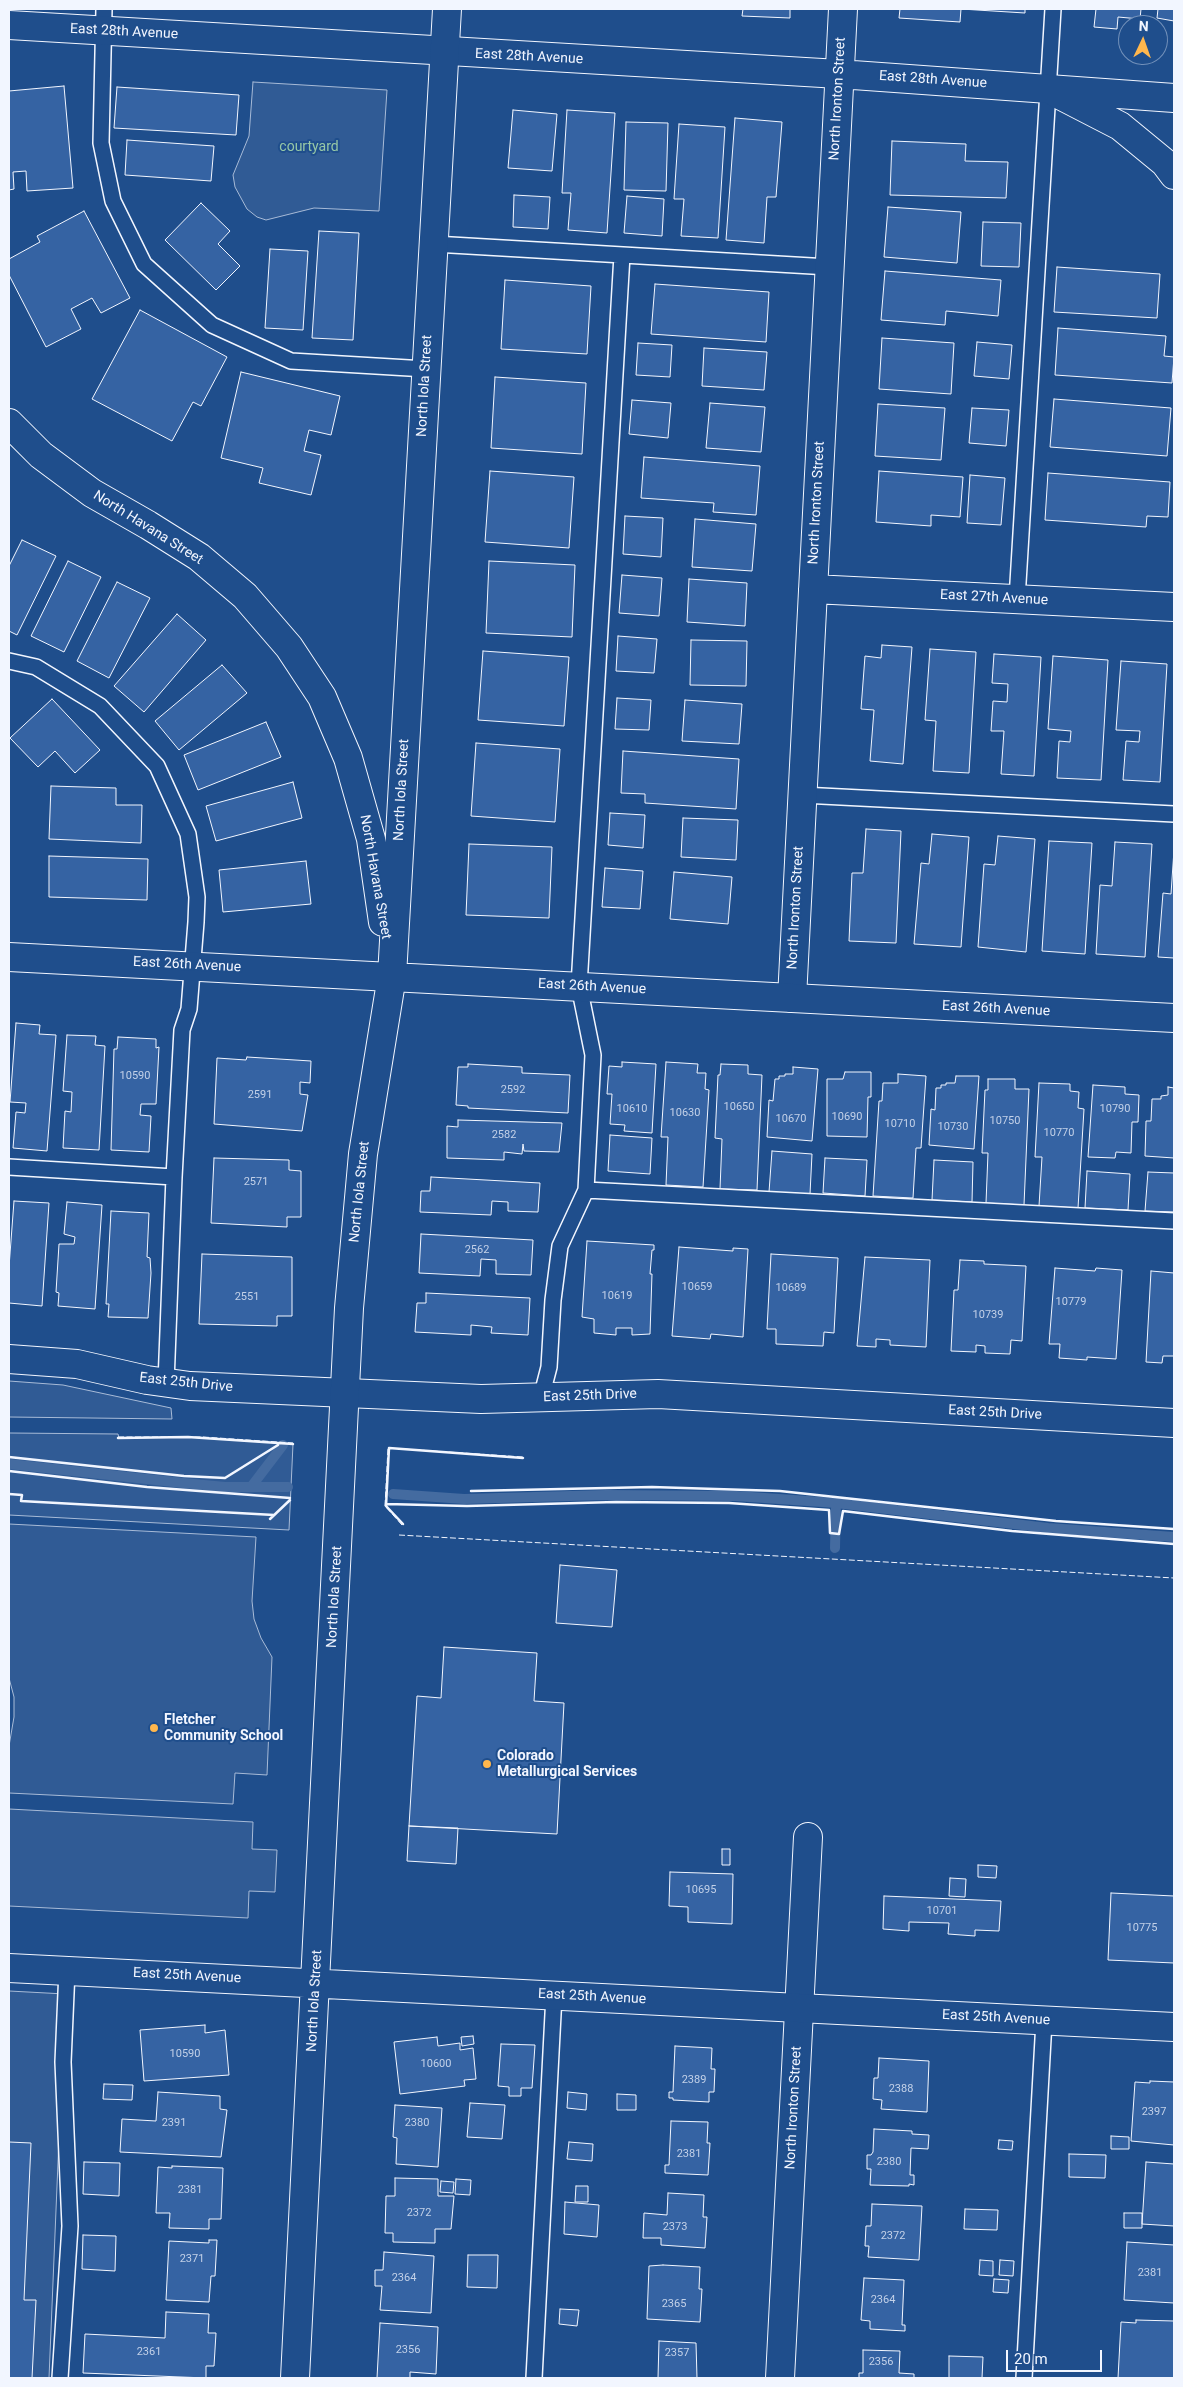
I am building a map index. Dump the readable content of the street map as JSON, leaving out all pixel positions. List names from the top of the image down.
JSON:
{
  "streets": {
    "street": [
      "East 28th Avenue",
      "North Ironton Street",
      "North Iola Street",
      "North Havana Street",
      "East 27th Avenue",
      "East 26th Avenue",
      "East 25th Drive",
      "East 25th Avenue"
    ]
  },
  "crossings": [
    ["East 28th Avenue", "North Ironton Street"],
    ["East 28th Avenue", "North Iola Street"],
    ["North Ironton Street", "East 27th Avenue"],
    ["North Ironton Street", "East 26th Avenue"],
    ["North Ironton Street", "East 25th Avenue"],
    ["North Iola Street", "North Havana Street"],
    ["North Iola Street", "East 26th Avenue"],
    ["North Iola Street", "East 25th Drive"],
    ["North Iola Street", "East 25th Avenue"],
    ["North Havana Street", "East 26th Avenue"]
  ],
  "parks": ["courtyard"],
  "places": ["Fletcher Community School", "Colorado Metallurgical Services"],
  "house_numbers": [
    "10590",
    "2592",
    "2591",
    "10650",
    "10610",
    "10790",
    "10630",
    "10690",
    "10670",
    "10750",
    "10710",
    "10730",
    "10770",
    "2582",
    "2571",
    "2562",
    "10659",
    "10689",
    "10619",
    "2551",
    "10779",
    "10739",
    "10695",
    "10701",
    "10775",
    "10590",
    "10600",
    "2389",
    "2388",
    "2397",
    "2391",
    "2380",
    "2381",
    "2380",
    "2381",
    "2372",
    "2373",
    "2372",
    "2371",
    "2381",
    "2364",
    "2364",
    "2365",
    "2356",
    "2361",
    "2357",
    "2356"
  ],
  "scale_bar": "20 m",
  "north": "top"
}
